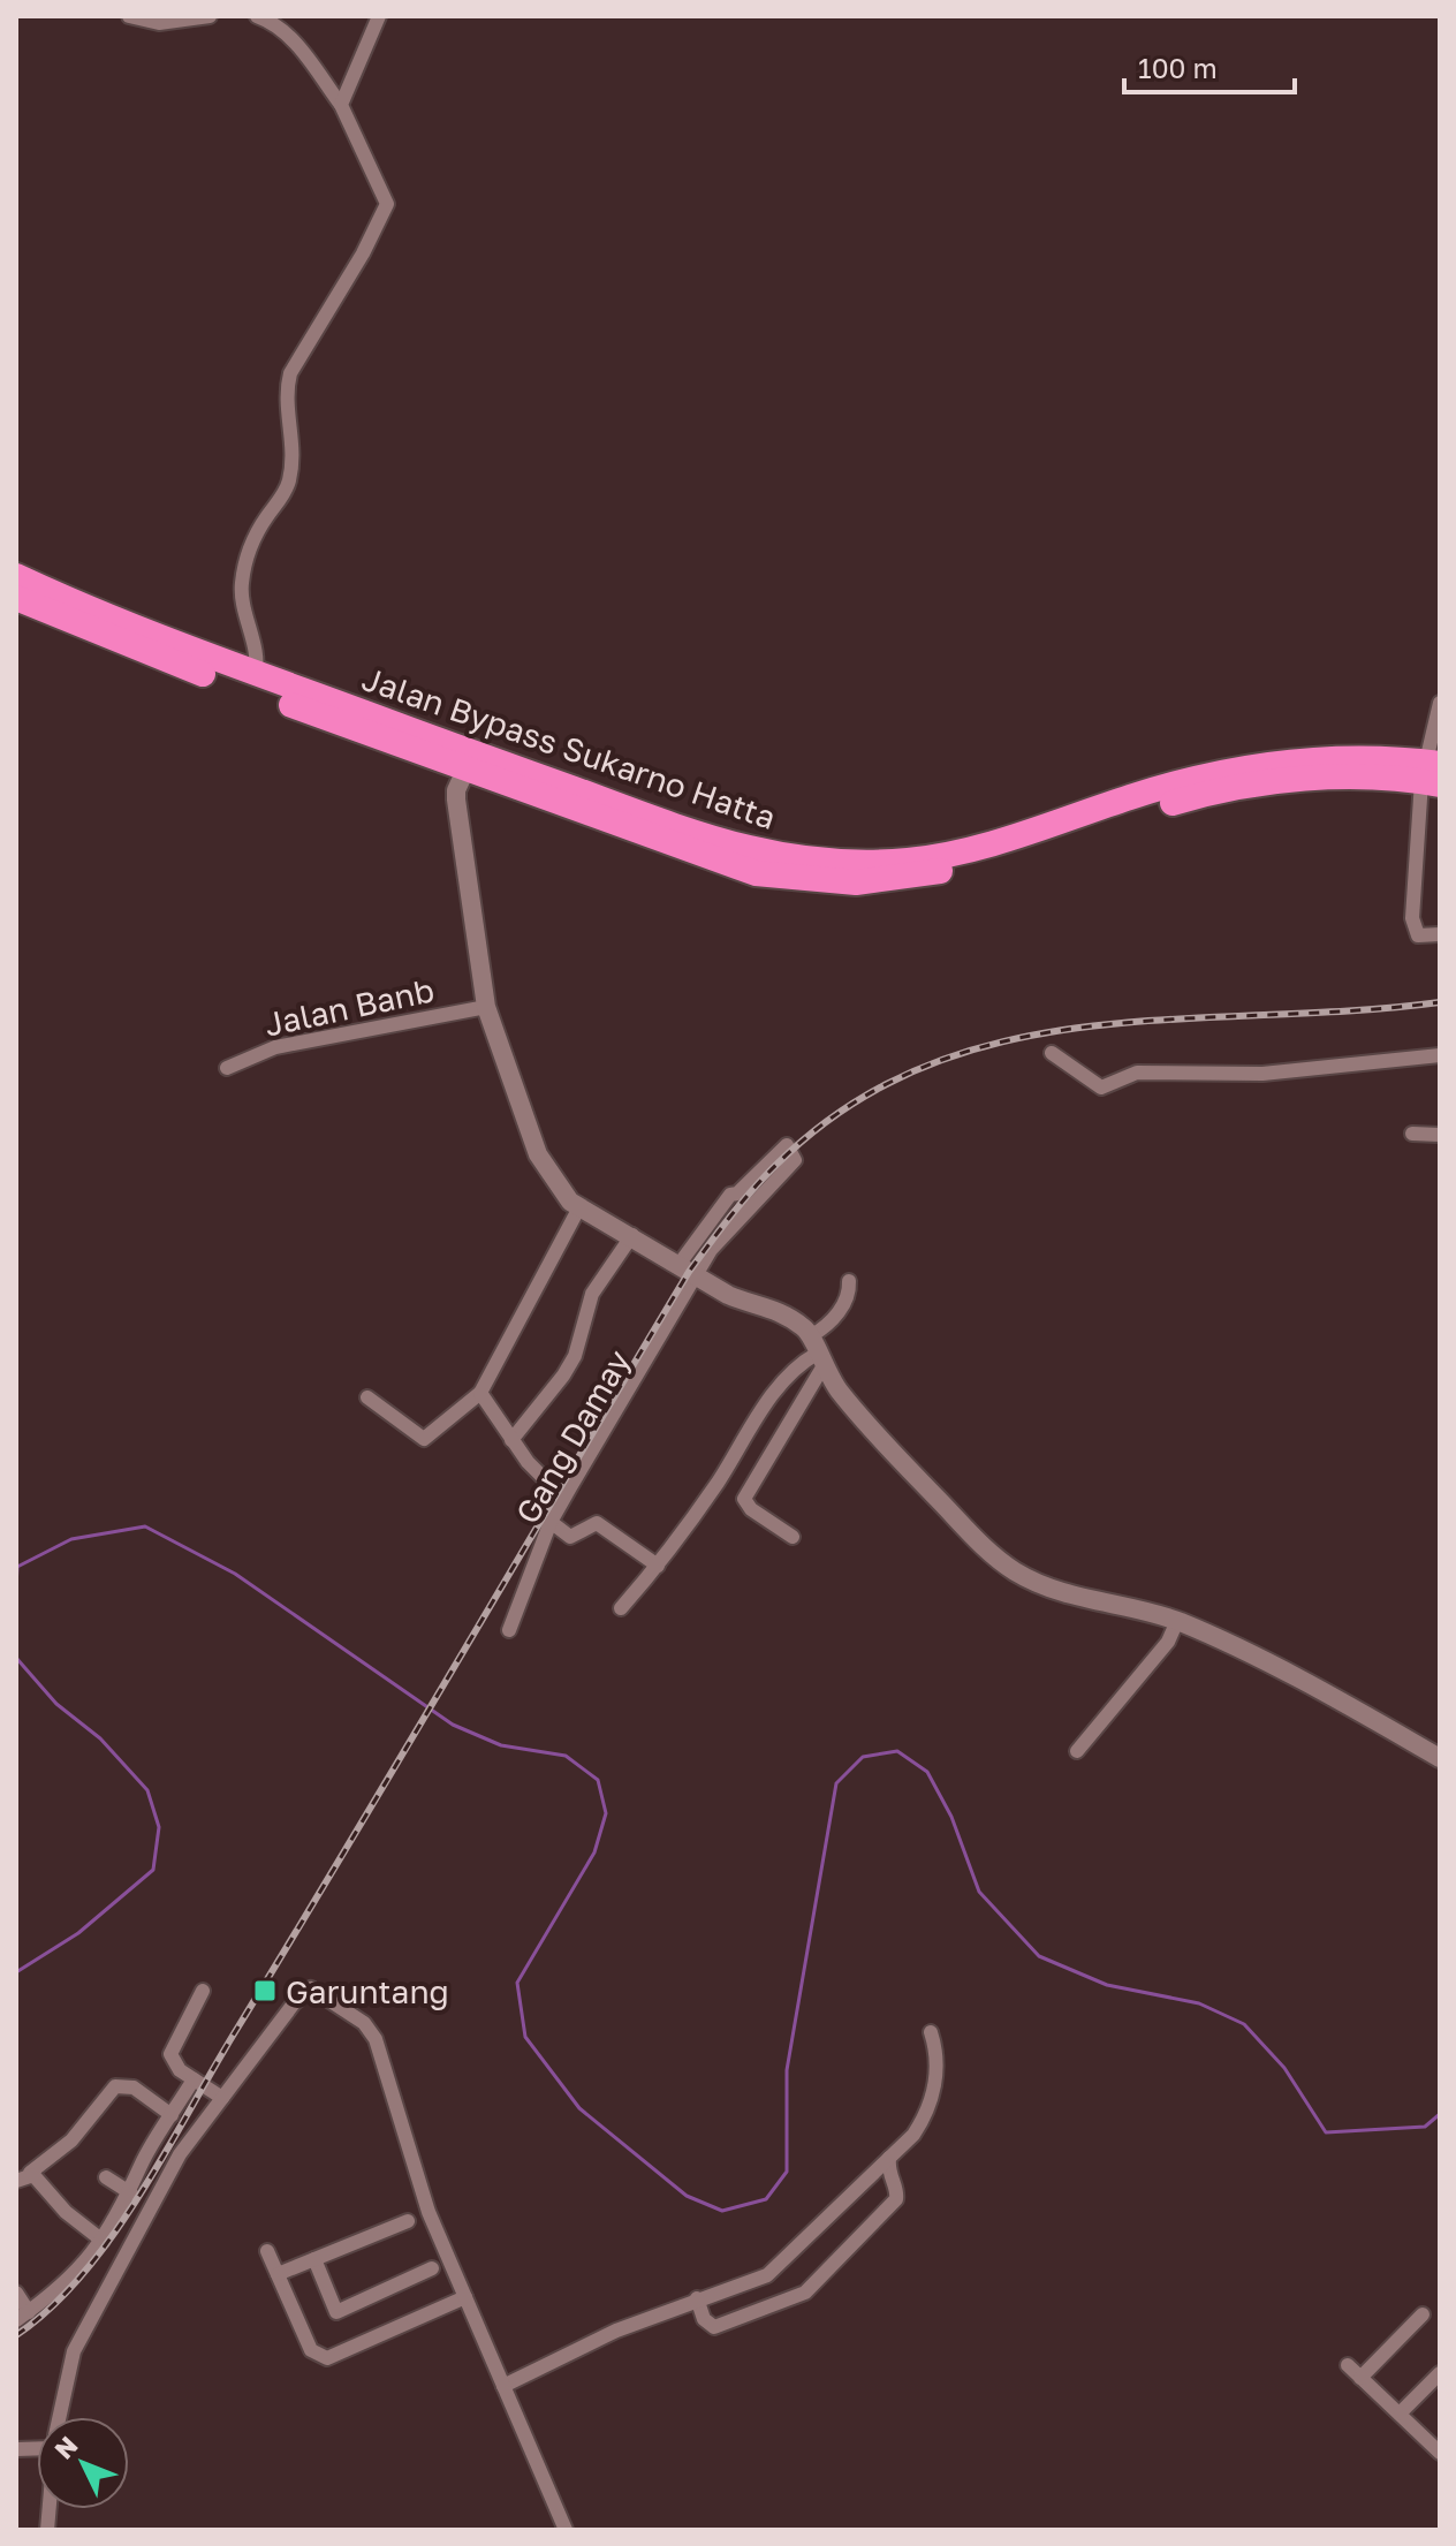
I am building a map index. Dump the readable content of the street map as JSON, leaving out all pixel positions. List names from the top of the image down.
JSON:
{
  "streets": {
    "highway": ["Jalan Bypass Sukarno Hatta"],
    "street": ["Jalan Banb", "Gang Damay"]
  },
  "places": {
    "transit": ["Garuntang"]
  },
  "scale_bar": "100 m",
  "north": "top left"
}
